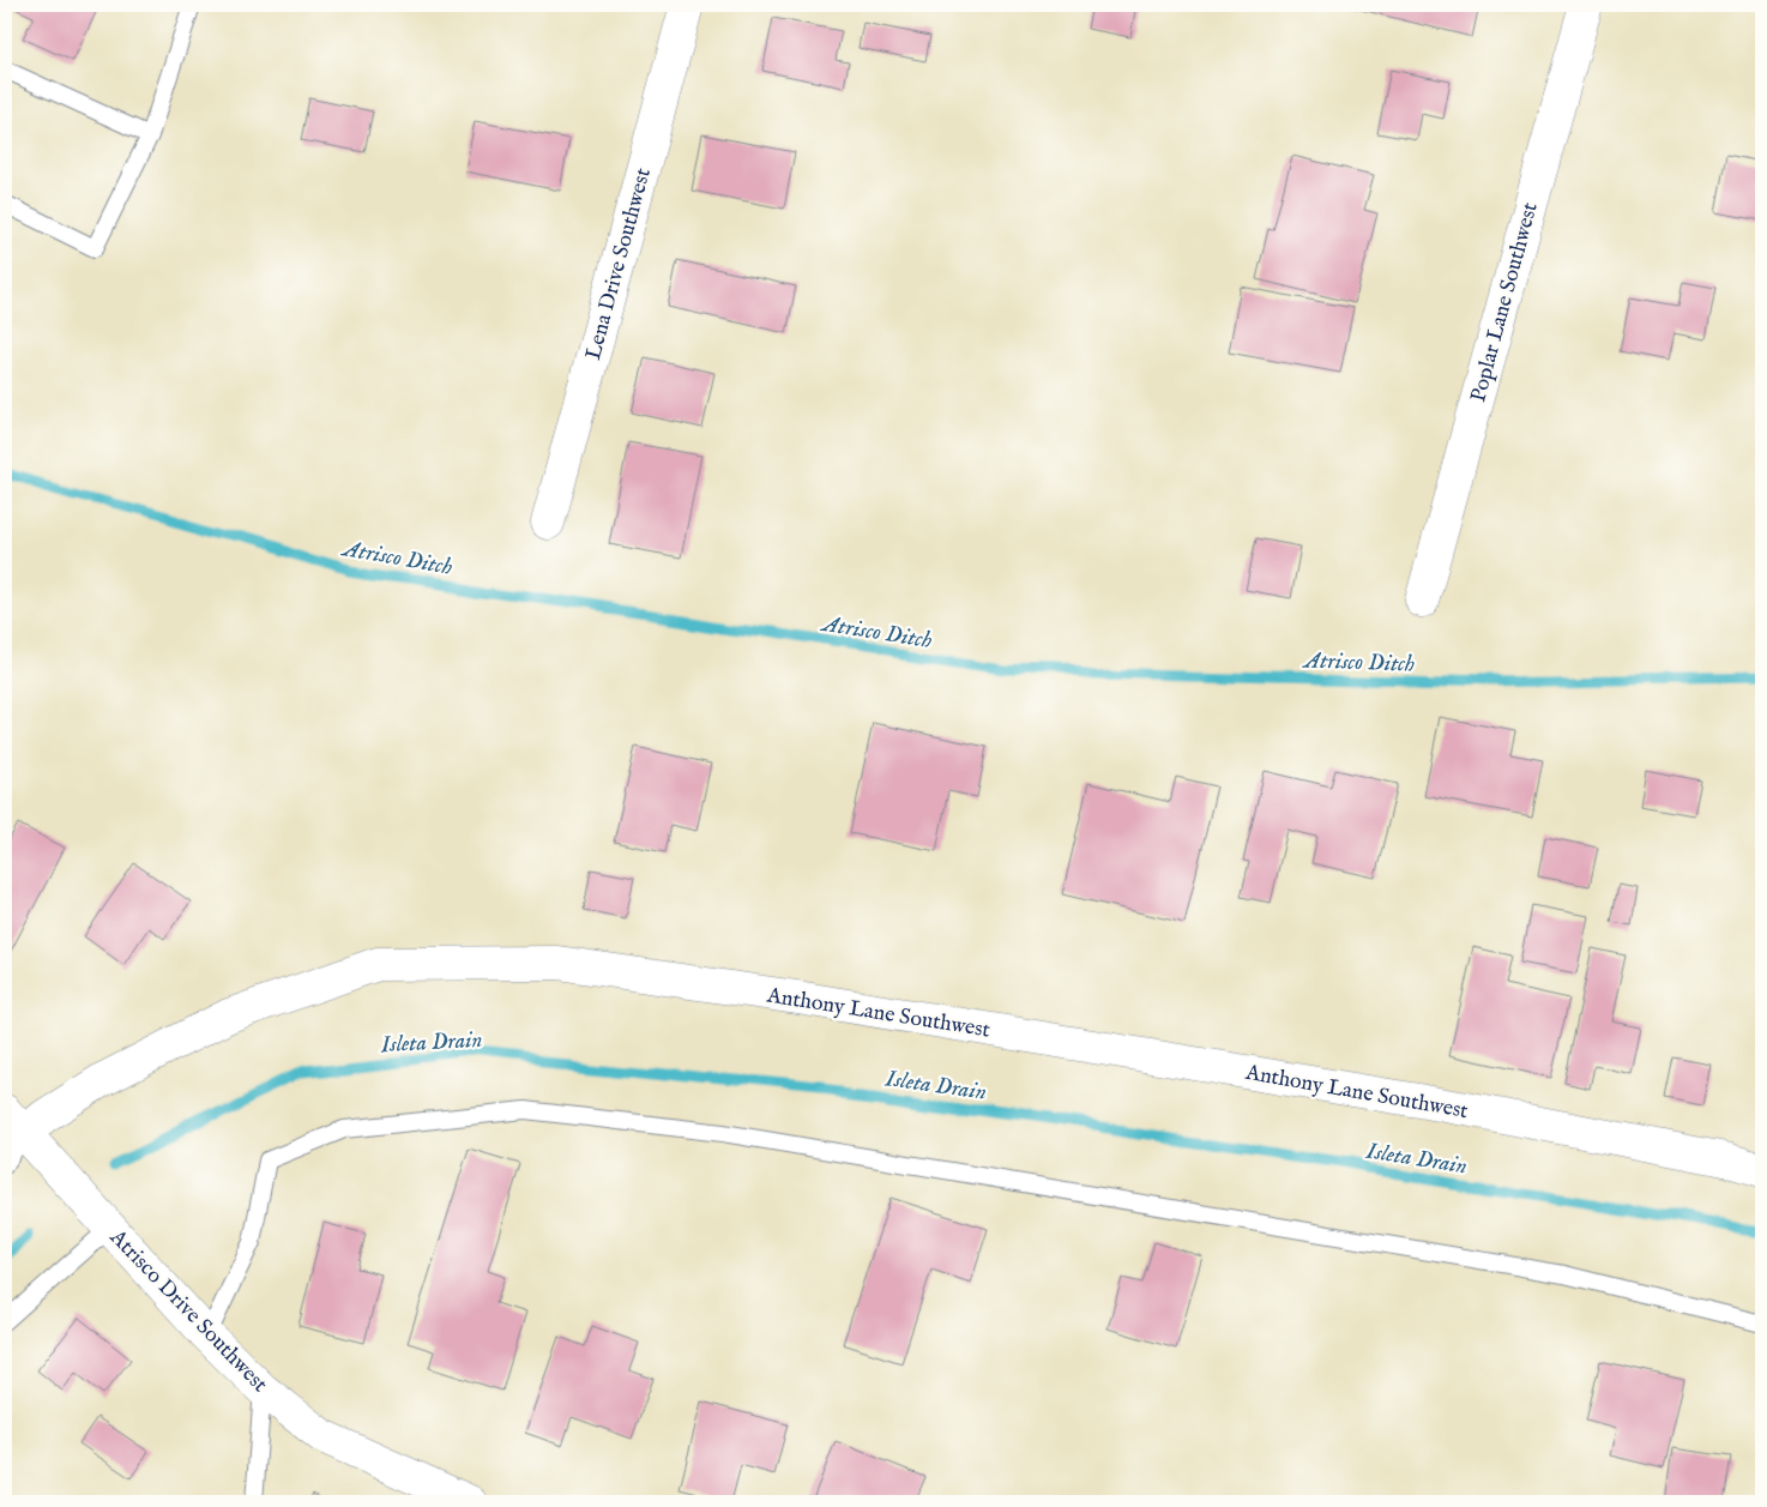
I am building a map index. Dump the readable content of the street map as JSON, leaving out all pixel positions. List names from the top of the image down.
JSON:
{
  "streets": {
    "street": [
      "Lena Drive Southwest",
      "Poplar Lane Southwest",
      "Anthony Lane Southwest",
      "Atrisco Drive Southwest"
    ]
  },
  "crossings": [
    ["Anthony Lane Southwest", "Atrisco Drive Southwest"]
  ],
  "water": ["Atrisco Ditch", "Isleta Drain"]
}
